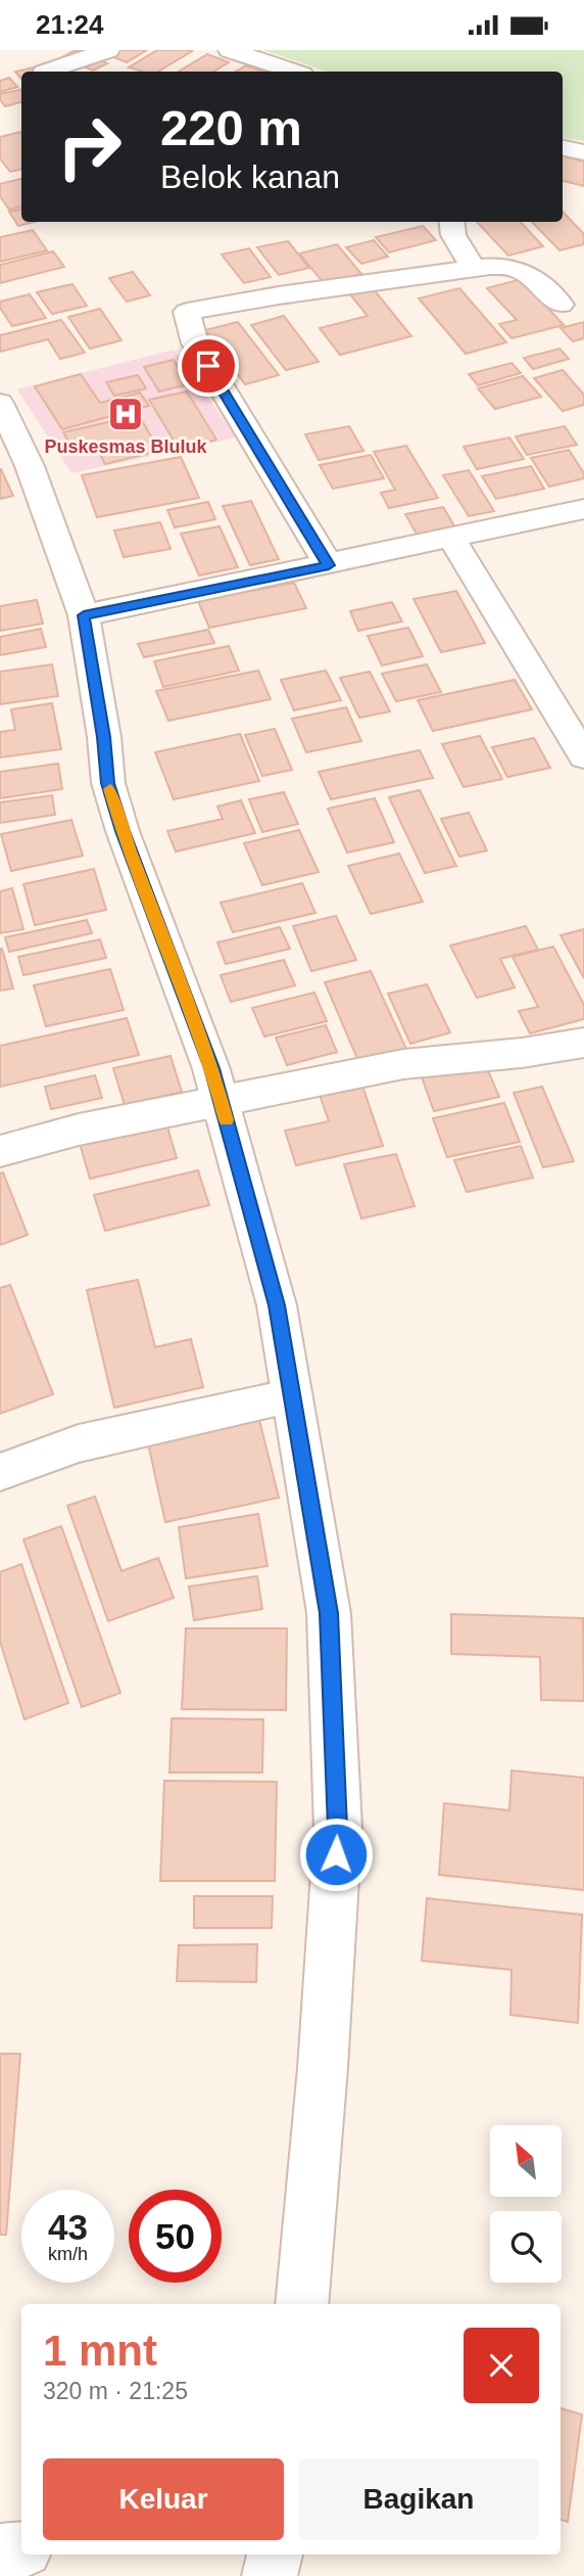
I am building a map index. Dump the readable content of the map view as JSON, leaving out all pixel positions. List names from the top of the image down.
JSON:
{
  "places": {
    "hospital": ["Puskesmas Bluluk"]
  },
  "north": "top left",
  "page": {
    "status": "21:24",
    "turn": ["220 m", "Belok kanan"],
    "speed": "43 km/h",
    "limit": "50",
    "heading": ["1 mnt", "320 m · 21:25"],
    "buttons": ["Keluar", "Bagikan"]
  }
}
